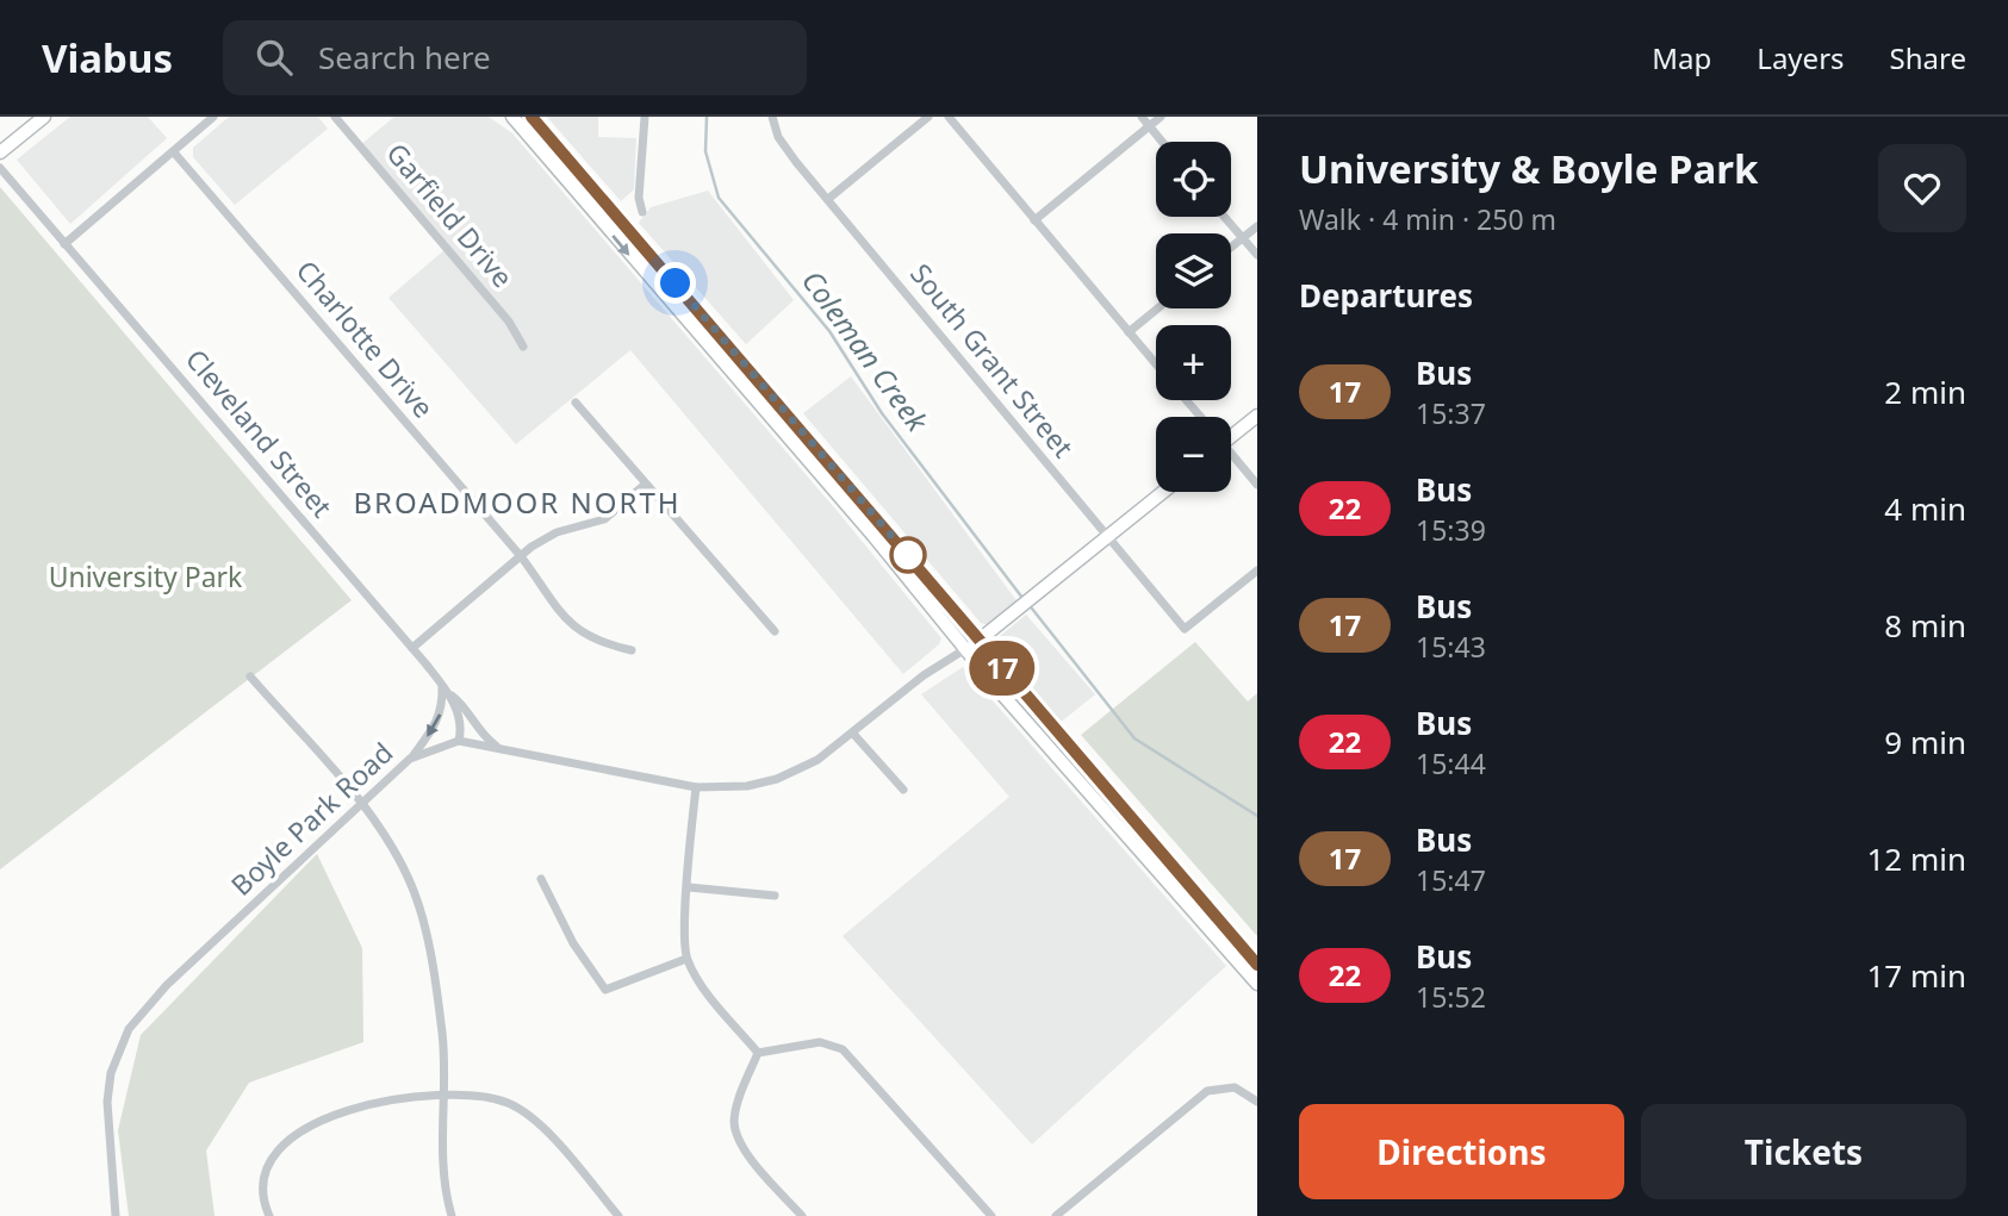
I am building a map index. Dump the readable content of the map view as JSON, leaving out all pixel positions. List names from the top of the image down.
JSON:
{
  "streets": {
    "street": [
      "Garfield Drive",
      "Charlotte Drive",
      "South Grant Street",
      "Cleveland Street",
      "Boyle Park Road"
    ]
  },
  "crossings": [
    ["Cleveland Street", "Boyle Park Road"]
  ],
  "districts": ["BROADMOOR NORTH"],
  "water": ["Coleman Creek"],
  "parks": ["University Park"],
  "lines": ["bus line 17"],
  "page": {
    "header": "Viabus",
    "search": "Search here",
    "nav": ["Map", "Layers", "Share"],
    "on_map": "17",
    "heading": [
      ["University & Boyle Park", "Walk · 4 min · 250 m"],
      "Departures"
    ],
    "map_buttons": ["+", "−"],
    "list": [
      {
        "mark": "17",
        "name": "Bus",
        "note": "15:37",
        "value": "2 min"
      },
      {
        "mark": "22",
        "name": "Bus",
        "note": "15:39",
        "value": "4 min"
      },
      {
        "mark": "17",
        "name": "Bus",
        "note": "15:43",
        "value": "8 min"
      },
      {
        "mark": "22",
        "name": "Bus",
        "note": "15:44",
        "value": "9 min"
      },
      {
        "mark": "17",
        "name": "Bus",
        "note": "15:47",
        "value": "12 min"
      },
      {
        "mark": "22",
        "name": "Bus",
        "note": "15:52",
        "value": "17 min"
      }
    ],
    "buttons": ["Directions", "Tickets"]
  }
}
